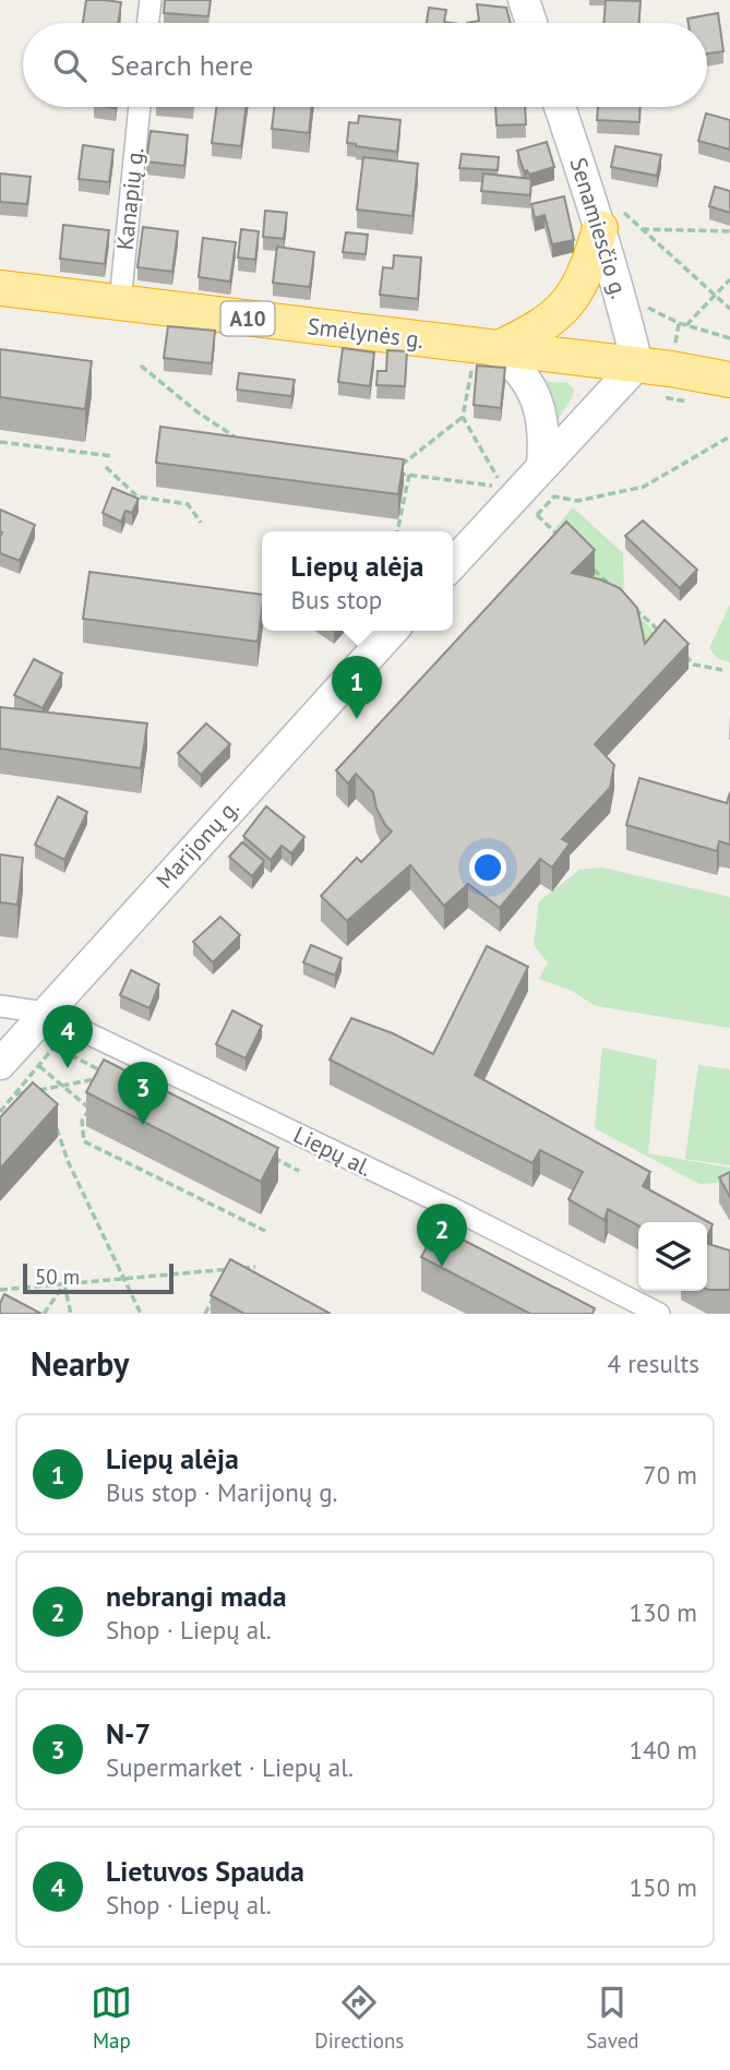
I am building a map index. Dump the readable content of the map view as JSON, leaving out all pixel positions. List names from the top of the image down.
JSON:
{
  "streets": {
    "highway": ["A10", "Smėlynės g."],
    "main road": ["Senamiesčio g.", "Marijonų g."],
    "street": ["Kanapių g.", "Liepų al."]
  },
  "crossings": [
    ["Kanapių g.", "Smėlynės g."],
    ["Senamiesčio g.", "Smėlynės g."],
    ["Marijonų g.", "Liepų al."]
  ],
  "scale_bar": "50 m",
  "page": {
    "search": "Search here",
    "popup": ["Liepų alėja", "Bus stop"],
    "pins": [
      "1",
      "4",
      "3",
      "2"
    ],
    "scale": "50 m",
    "heading": ["Nearby", "4 results"],
    "list": [
      {
        "mark": "1",
        "name": "Liepų alėja",
        "note": "Bus stop · Marijonų g.",
        "value": "70 m"
      },
      {
        "mark": "2",
        "name": "nebrangi mada",
        "note": "Shop · Liepų al.",
        "value": "130 m"
      },
      {
        "mark": "3",
        "name": "N-7",
        "note": "Supermarket · Liepų al.",
        "value": "140 m"
      },
      {
        "mark": "4",
        "name": "Lietuvos Spauda",
        "note": "Shop · Liepų al.",
        "value": "150 m"
      }
    ],
    "nav": ["Map", "Directions", "Saved"]
  }
}
